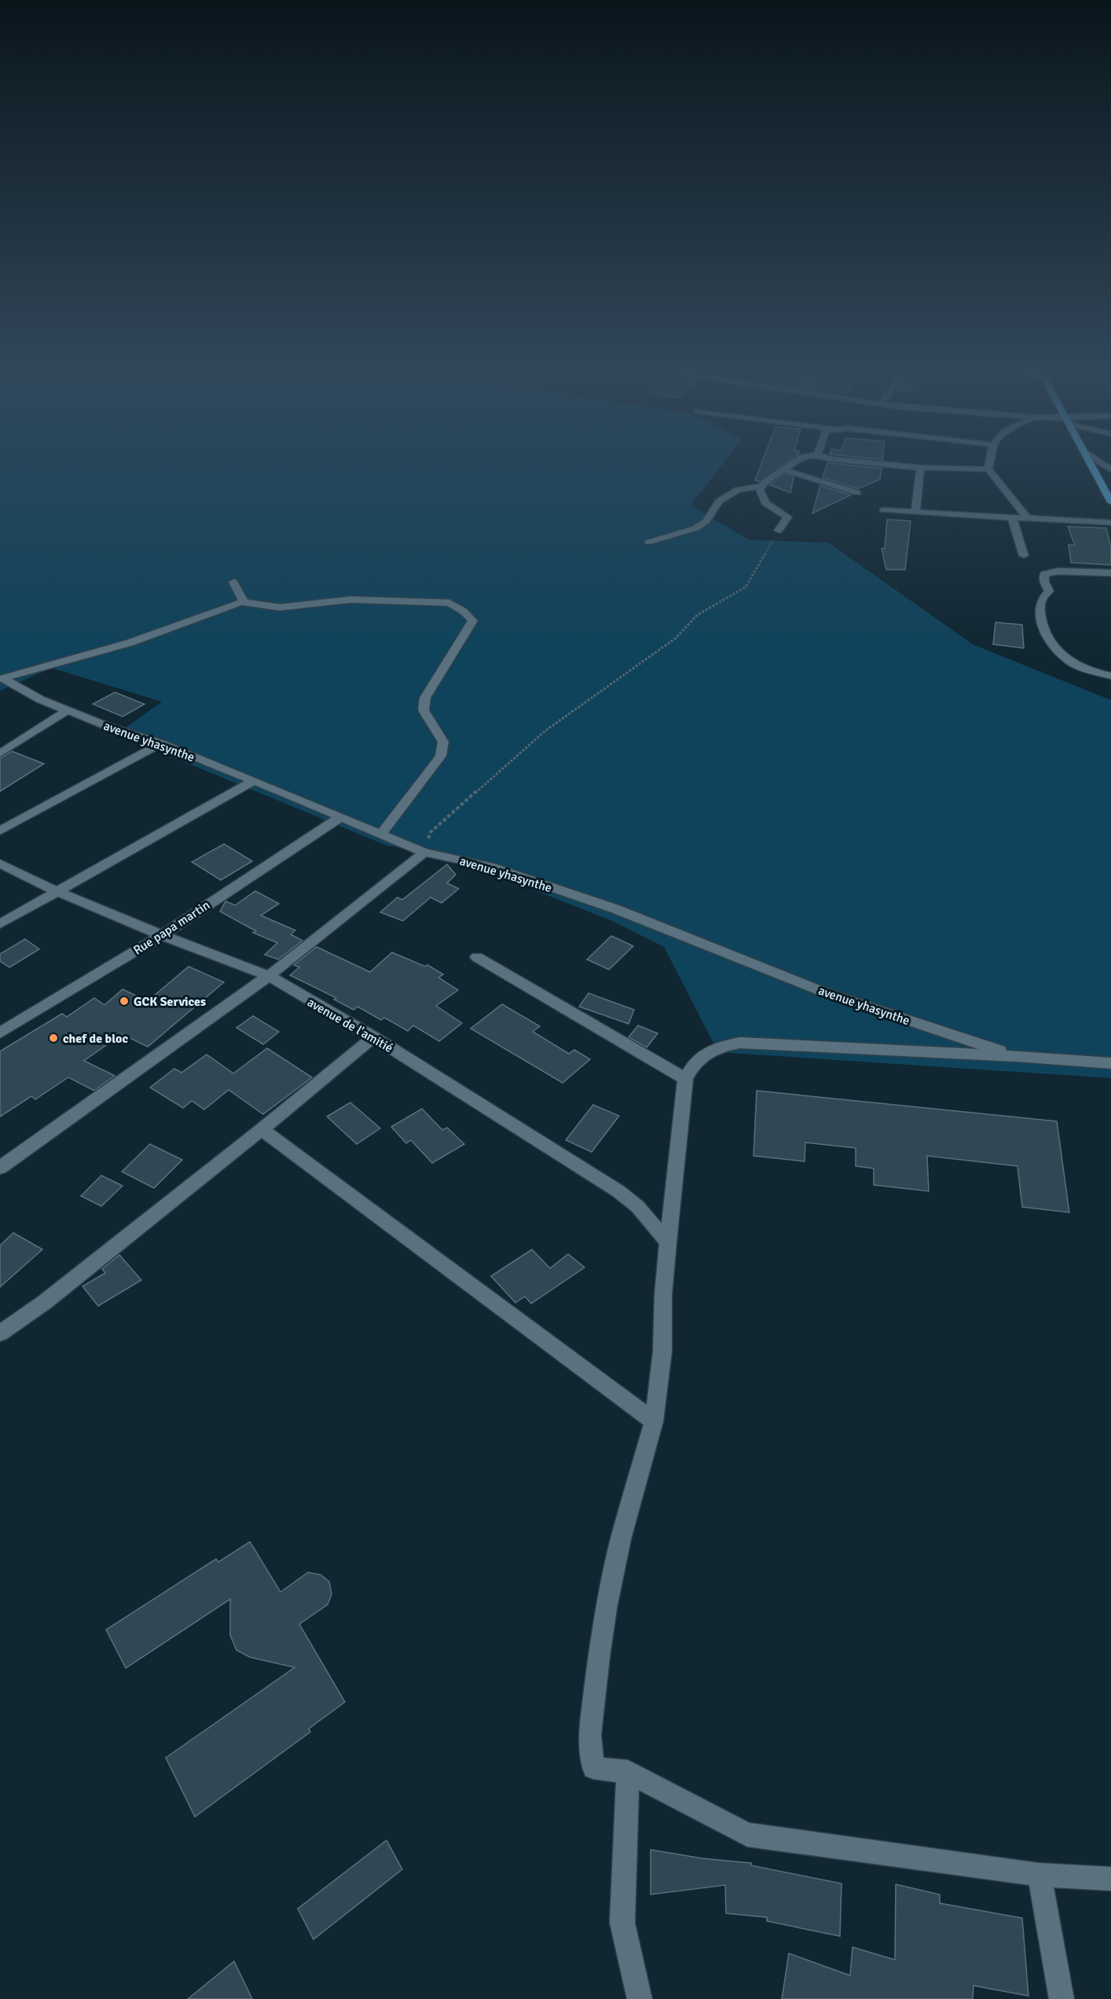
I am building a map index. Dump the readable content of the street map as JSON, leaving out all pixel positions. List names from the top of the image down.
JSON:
{
  "streets": {
    "street": ["avenue yhasynthe", "Rue papa martin", "avenue de l'amitié"]
  },
  "crossings": [
    ["avenue yhasynthe", "Rue papa martin"],
    ["Rue papa martin", "avenue de l'amitié"]
  ],
  "places": ["GCK Services", "chef de bloc"]
}
